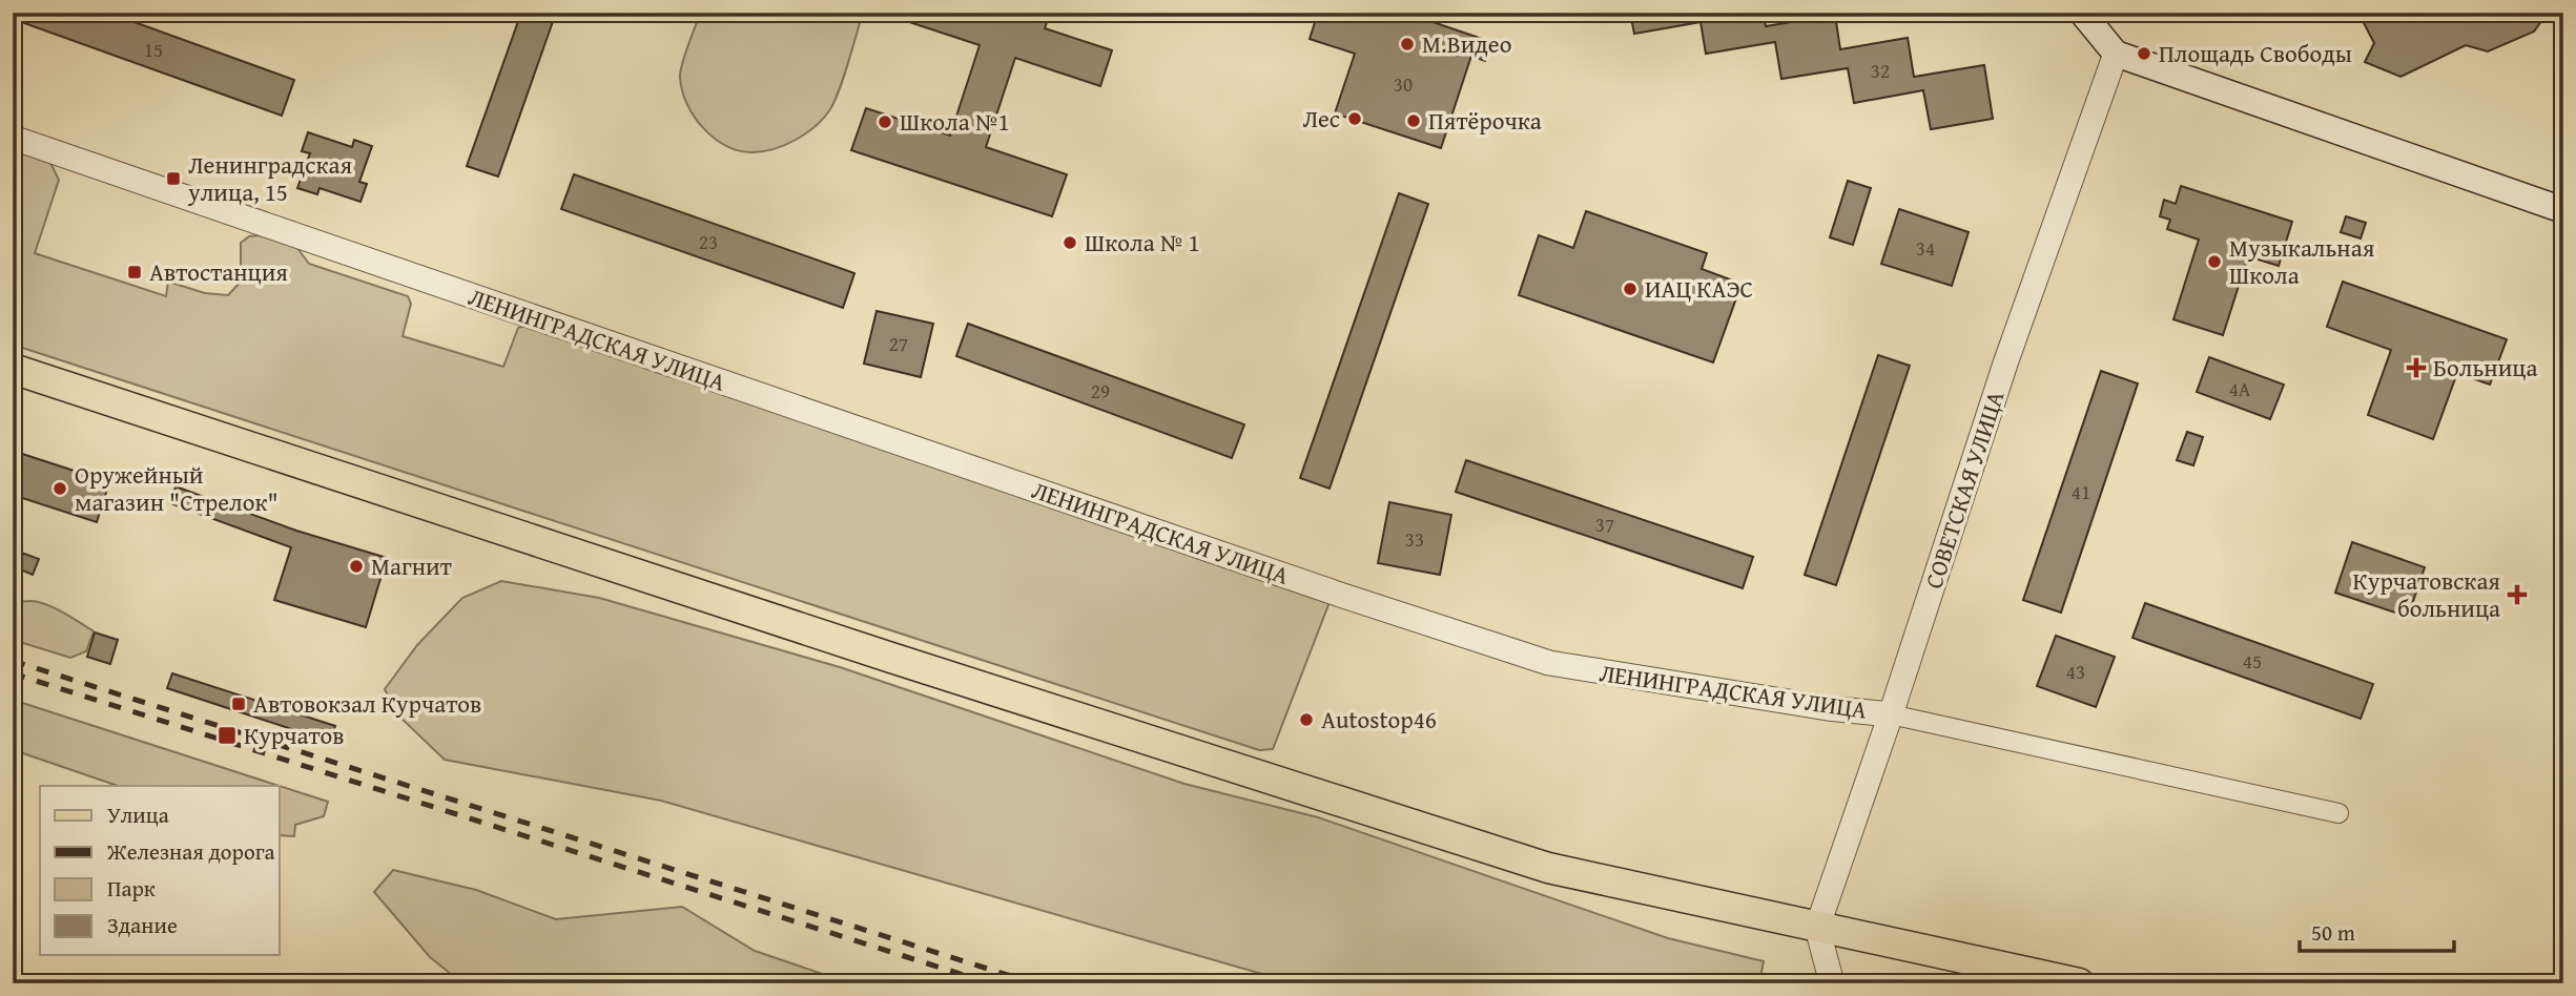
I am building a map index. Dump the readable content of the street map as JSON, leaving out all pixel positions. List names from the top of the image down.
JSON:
{
  "streets": {
    "street": ["ЛЕНИНГРАДСКАЯ УЛИЦА", "СОВЕТСКАЯ УЛИЦА"]
  },
  "crossings": [
    ["ЛЕНИНГРАДСКАЯ УЛИЦА", "СОВЕТСКАЯ УЛИЦА"]
  ],
  "places": {
    "other": [
      "М.Видео",
      "Площадь Свободы",
      "Лес",
      "Пятёрочка",
      "Школа №1",
      "Школа № 1",
      "Музыкальная Школа",
      "ИАЦ КАЭС",
      "Оружейный магазин \"Стрелок\"",
      "Магнит",
      "Autostop46"
    ],
    "transit": [
      "Ленинградская улица, 15",
      "Автостанция",
      "Автовокзал Курчатов",
      "Курчатов"
    ],
    "health": ["Больница", "Курчатовская больница"]
  },
  "house_numbers": [
    "15",
    "32",
    "30",
    "23",
    "34",
    "27",
    "4А",
    "29",
    "41",
    "37",
    "33",
    "45",
    "43"
  ],
  "legend": [
    "Улица",
    "Железная дорога",
    "Парк",
    "Здание"
  ],
  "scale_bar": "50 m"
}
